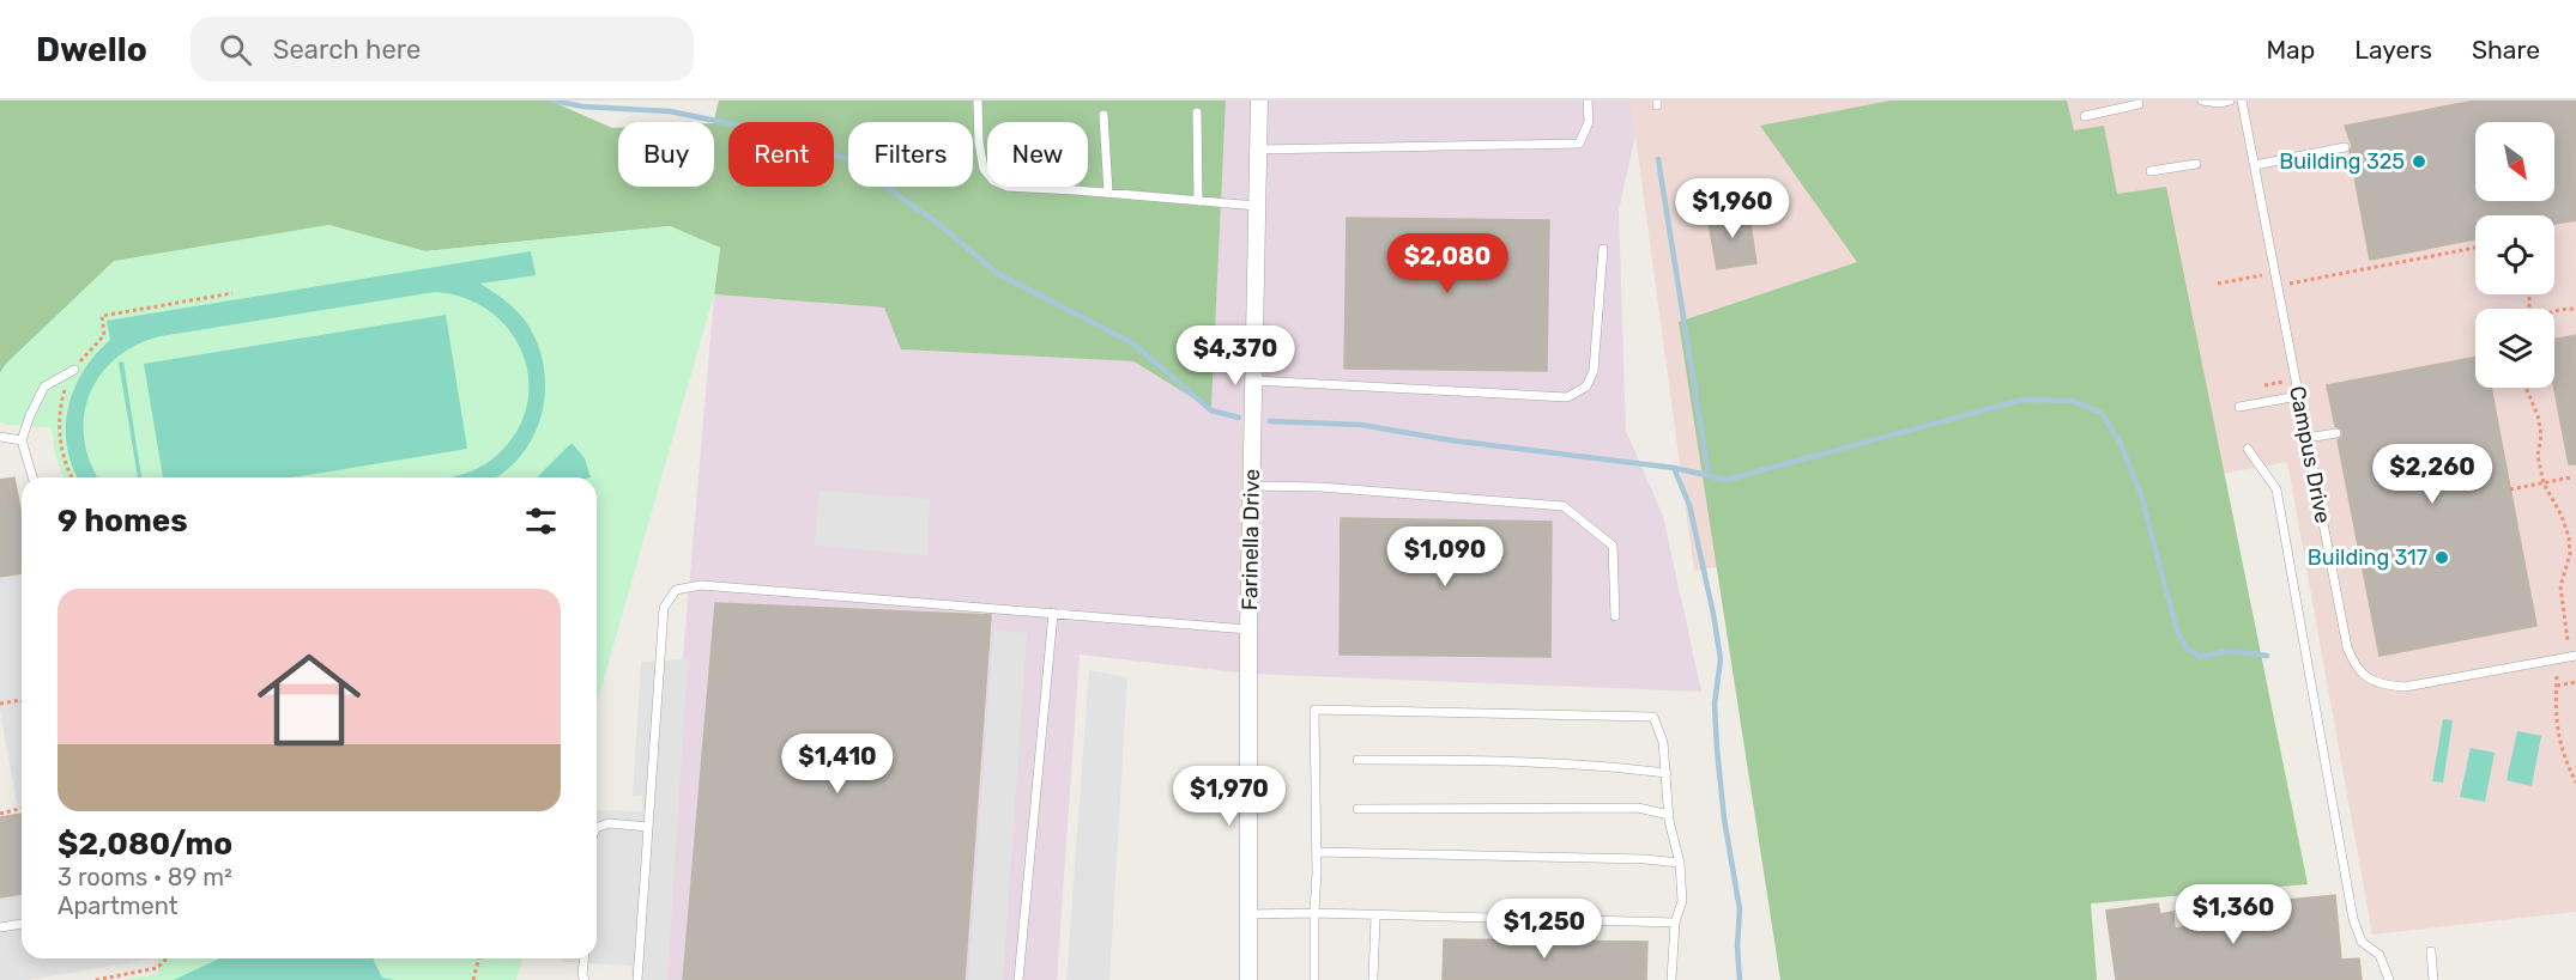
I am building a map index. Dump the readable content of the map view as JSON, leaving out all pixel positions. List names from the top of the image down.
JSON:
{
  "streets": {
    "street": ["Farinella Drive"],
    "lane": ["Campus Drive"]
  },
  "places": ["Building 325", "Building 317"],
  "north": "bottom right",
  "page": {
    "header": "Dwello",
    "search": "Search here",
    "nav": ["Map", "Layers", "Share"],
    "chip": [
      "Buy",
      "Rent",
      "Filters",
      "New"
    ],
    "price": [
      "$1,960",
      "$2,080",
      "$4,370",
      "$2,260",
      "$1,090",
      "$1,410",
      "$1,970",
      "$1,360",
      "$1,250"
    ],
    "heading": "9 homes",
    "list": [
      {
        "name": "$2,080/mo",
        "note": "3 rooms · 89 m² · Apartment"
      }
    ]
  }
}
